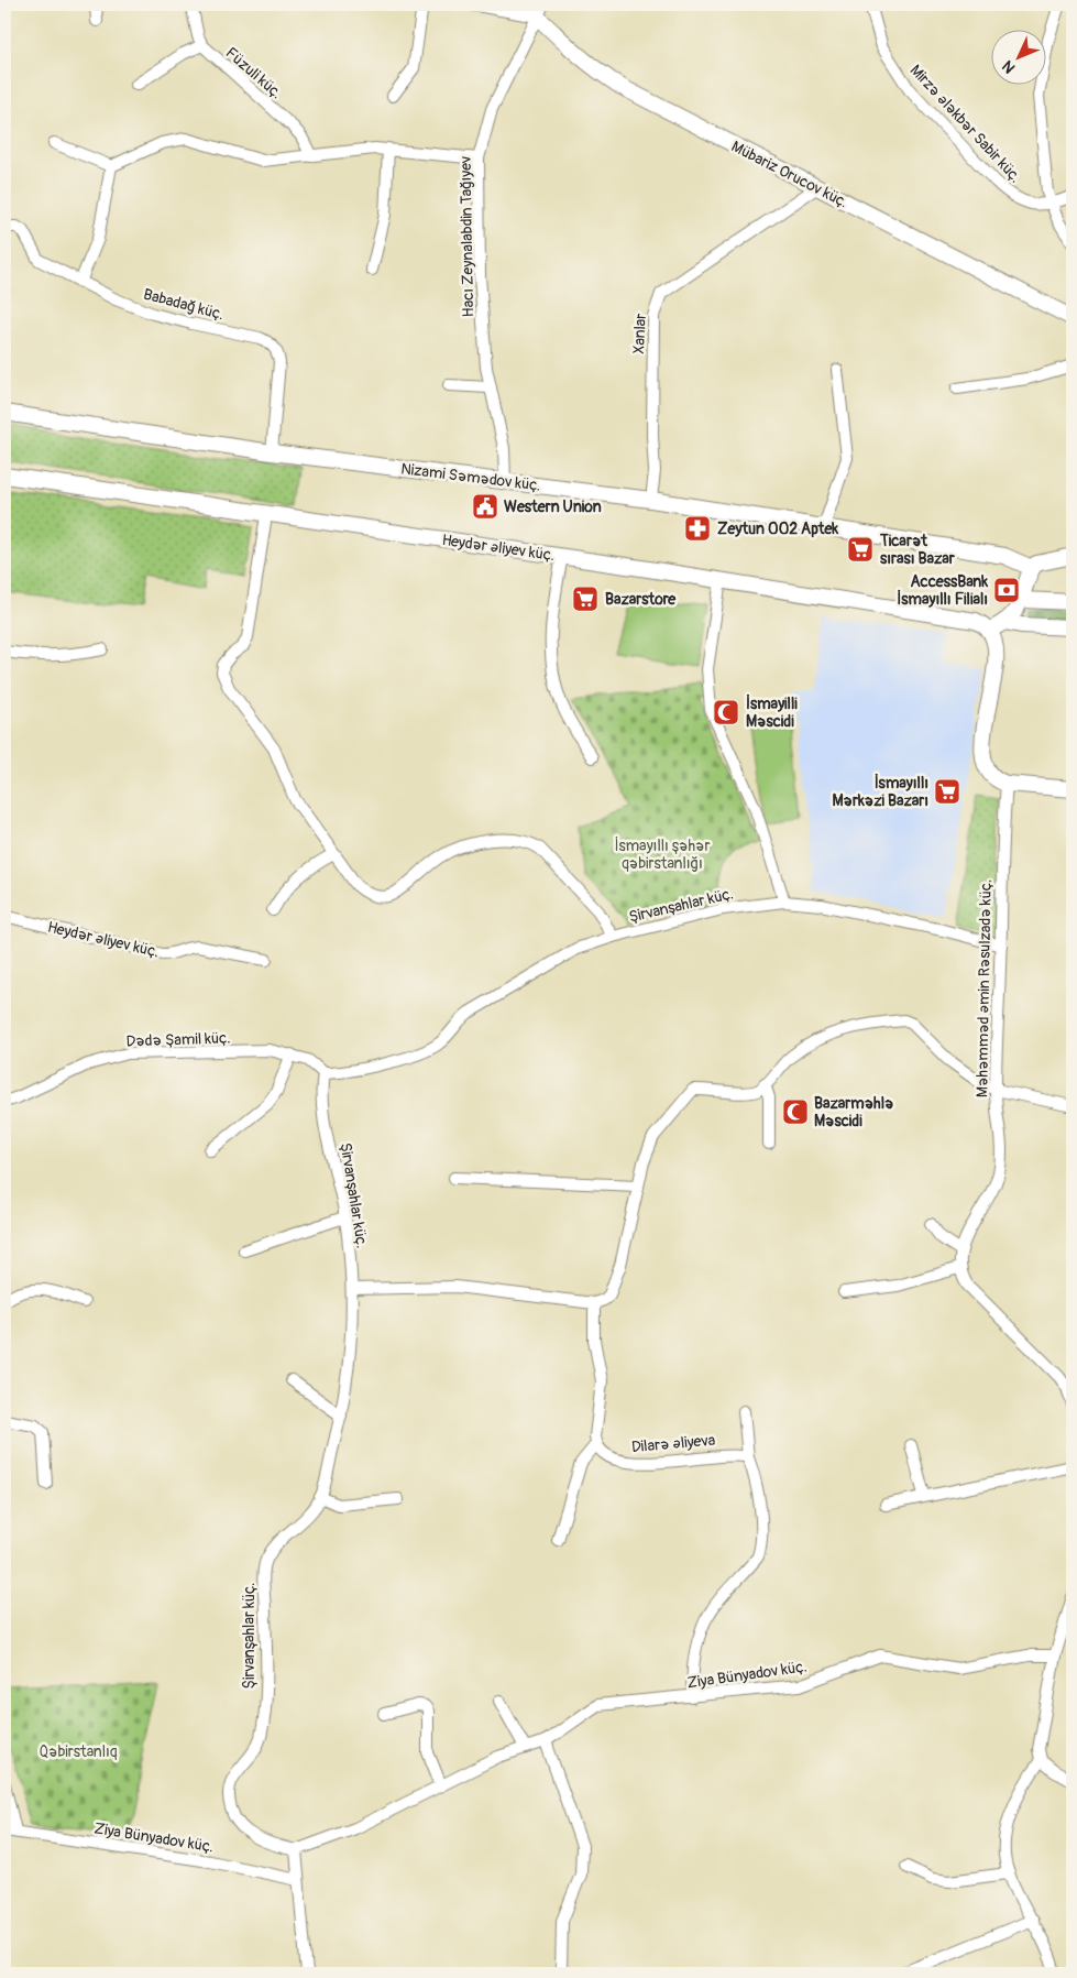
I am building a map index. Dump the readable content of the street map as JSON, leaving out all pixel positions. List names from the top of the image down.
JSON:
{
  "streets": {
    "street": [
      "Füzuli küç.",
      "Mirzə Ələkbər Sabir küç.",
      "Mübariz Orucov küç.",
      "Hacı Zeynalabdin Tağıyev",
      "Babadağ küç.",
      "Xanlar",
      "Nizami Səmədov küç.",
      "Heydər Əliyev küç.",
      "Şirvanşahlar küç.",
      "Məhəmməd Əmin Rəsulzadə küç.",
      "Dədə Şamil küç.",
      "Dilarə Əliyeva",
      "Ziya Bünyadov küç."
    ]
  },
  "crossings": [
    ["Mübariz Orucov küç.", "Hacı Zeynalabdin Tağıyev"],
    ["Mübariz Orucov küç.", "Xanlar"],
    ["Hacı Zeynalabdin Tağıyev", "Nizami Səmədov küç."],
    ["Babadağ küç.", "Nizami Səmədov küç."],
    ["Xanlar", "Nizami Səmədov küç."],
    ["Şirvanşahlar küç.", "Məhəmməd Əmin Rəsulzadə küç."],
    ["Şirvanşahlar küç.", "Dədə Şamil küç."],
    ["Şirvanşahlar küç.", "Ziya Bünyadov küç."]
  ],
  "parks": ["İsmayıllı şəhər qəbirstanlığı", "Qəbirstanlıq"],
  "places": {
    "public building": ["Western Union"],
    "pharmacy": ["Zeytun 002 Aptek"],
    "supermarket": ["Ticarət sırası Bazar", "Bazarstore", "İsmayıllı Mərkəzi Bazarı"],
    "bank": ["AccessBank İsmayıllı Filialı"],
    "mosque": ["İsmayilli Məscidi", "Bazarməhlə Məscidi"]
  },
  "north": "bottom left"
}
